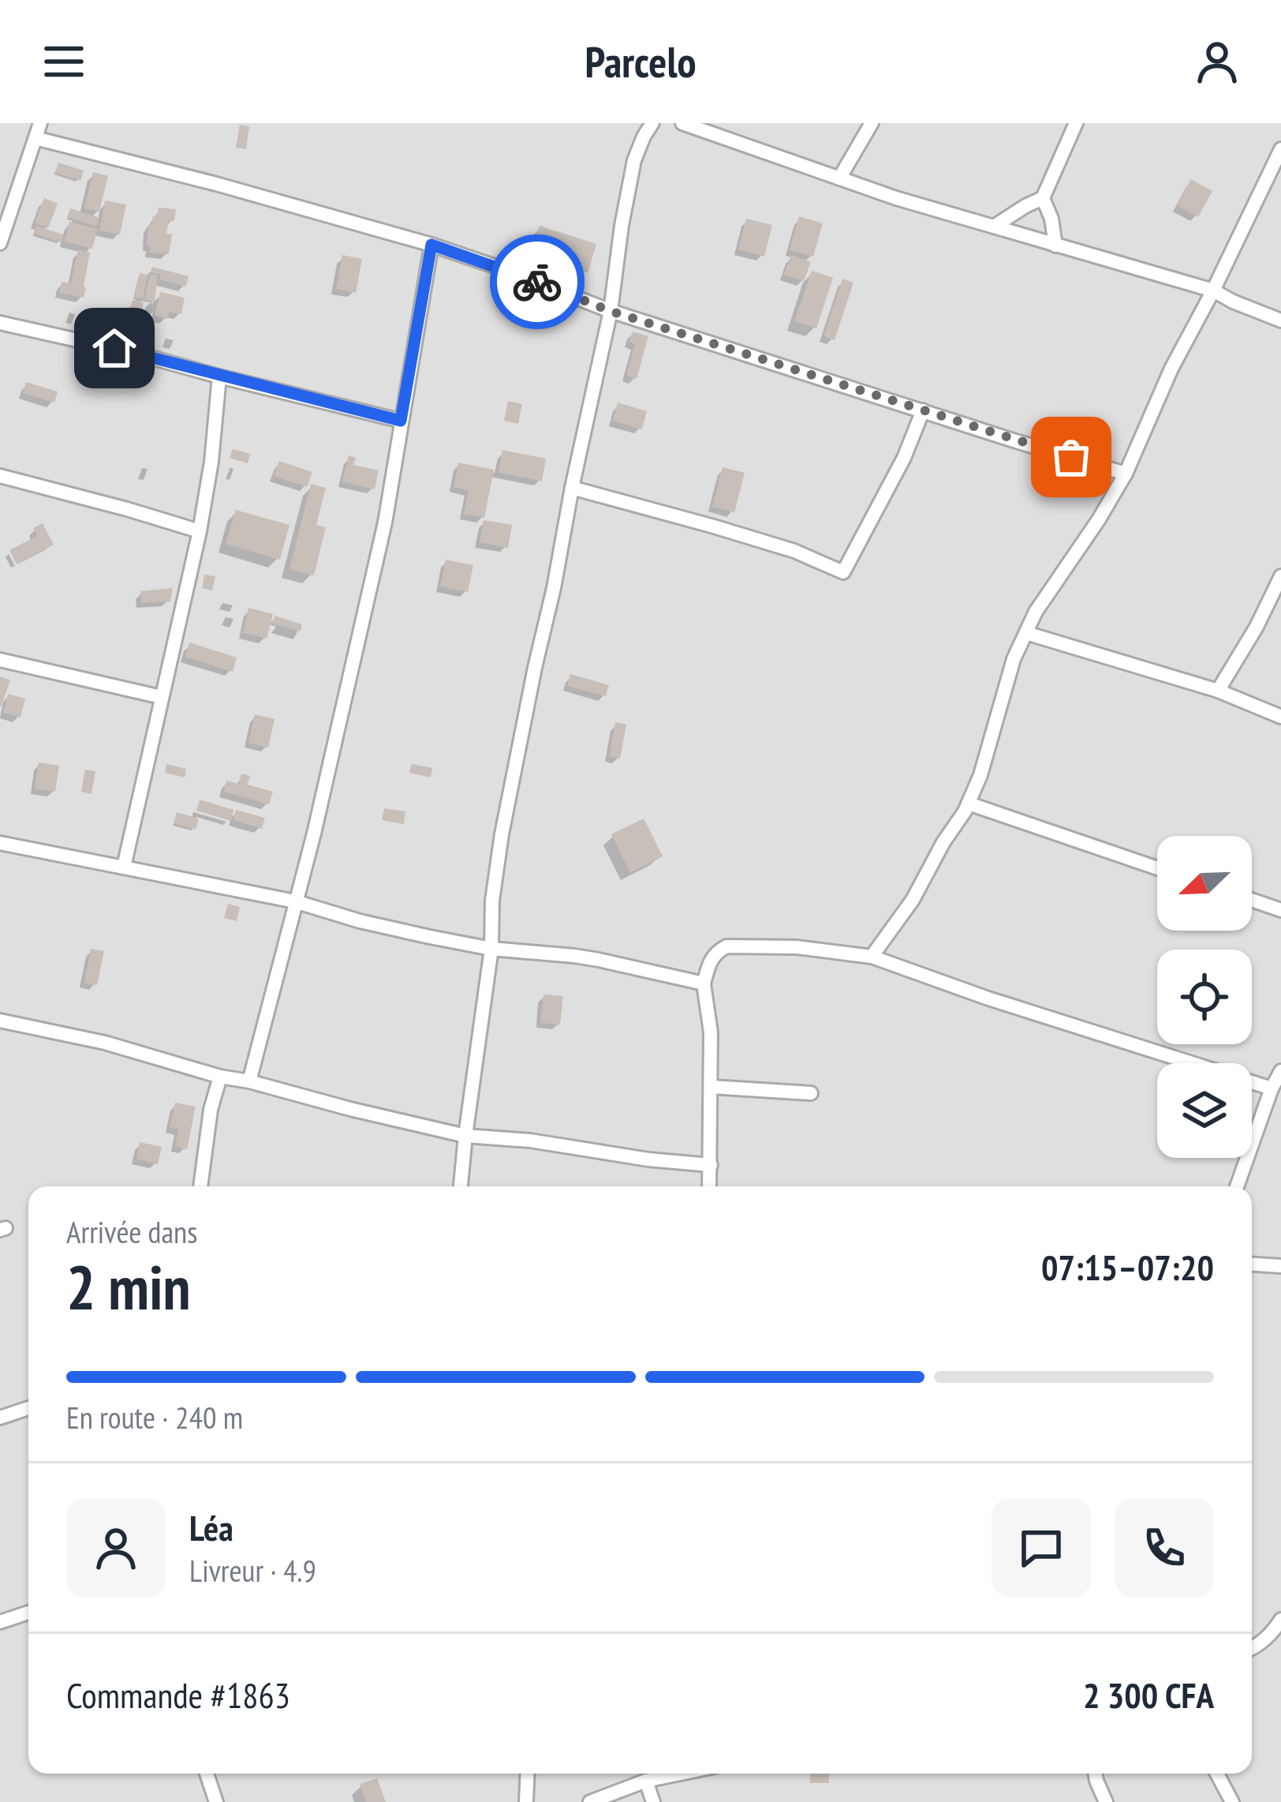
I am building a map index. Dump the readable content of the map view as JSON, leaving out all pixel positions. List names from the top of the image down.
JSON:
{
  "north": "bottom left",
  "page": {
    "header": "Parcelo",
    "heading": ["2 min", "Arrivée dans", "07:15–07:20"],
    "panel": [
      "Léa",
      "Livreur · 4.9",
      "Commande #1863",
      "2 300 CFA"
    ],
    "bar": "En route · 240 m"
  }
}
